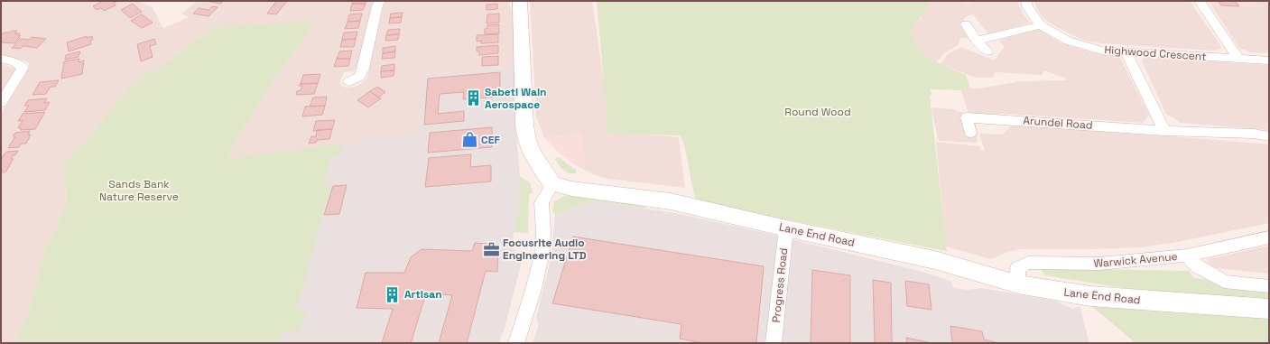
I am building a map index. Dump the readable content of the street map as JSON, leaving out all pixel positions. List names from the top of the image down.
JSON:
{
  "streets": {
    "street": [
      "Highwood Crescent",
      "Arundel Road",
      "Lane End Road",
      "Warwick Avenue",
      "Progress Road"
    ]
  },
  "crossings": [
    ["Lane End Road", "Warwick Avenue"],
    ["Lane End Road", "Progress Road"]
  ],
  "parks": ["Round Wood", "Sands Bank Nature Reserve"],
  "places": {
    "building": ["Sabeti Wain Aerospace", "Artisan"],
    "shop": ["CEF"],
    "office": ["Focusrite Audio Engineering LTD"]
  }
}
